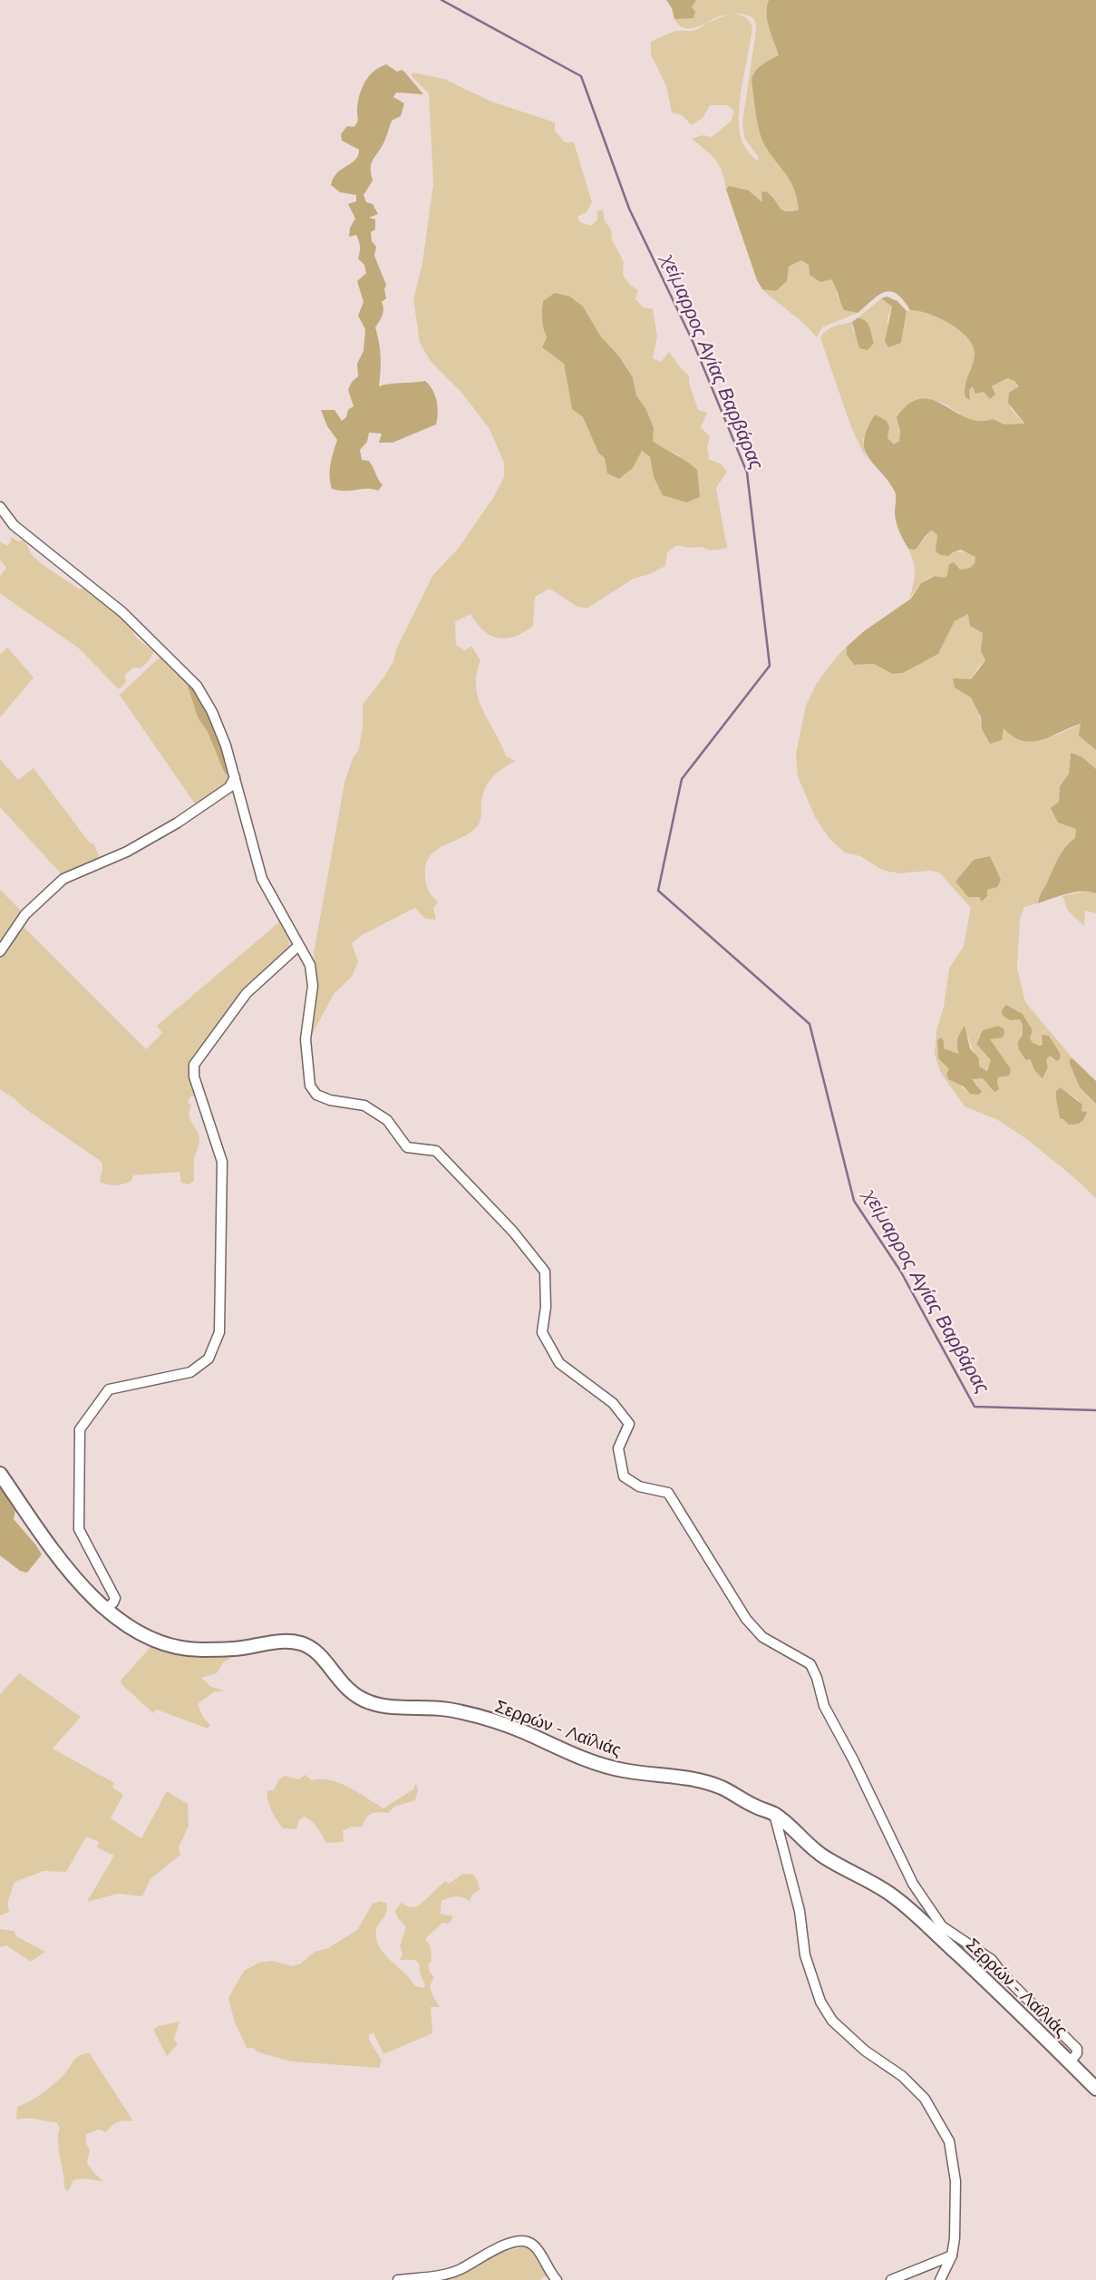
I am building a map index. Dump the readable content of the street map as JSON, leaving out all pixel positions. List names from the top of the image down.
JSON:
{
  "streets": {
    "main road": ["Σερρών - Λαϊλιάς"]
  },
  "water": ["χείμαρρος Αγίας Βαρβάρας"]
}
